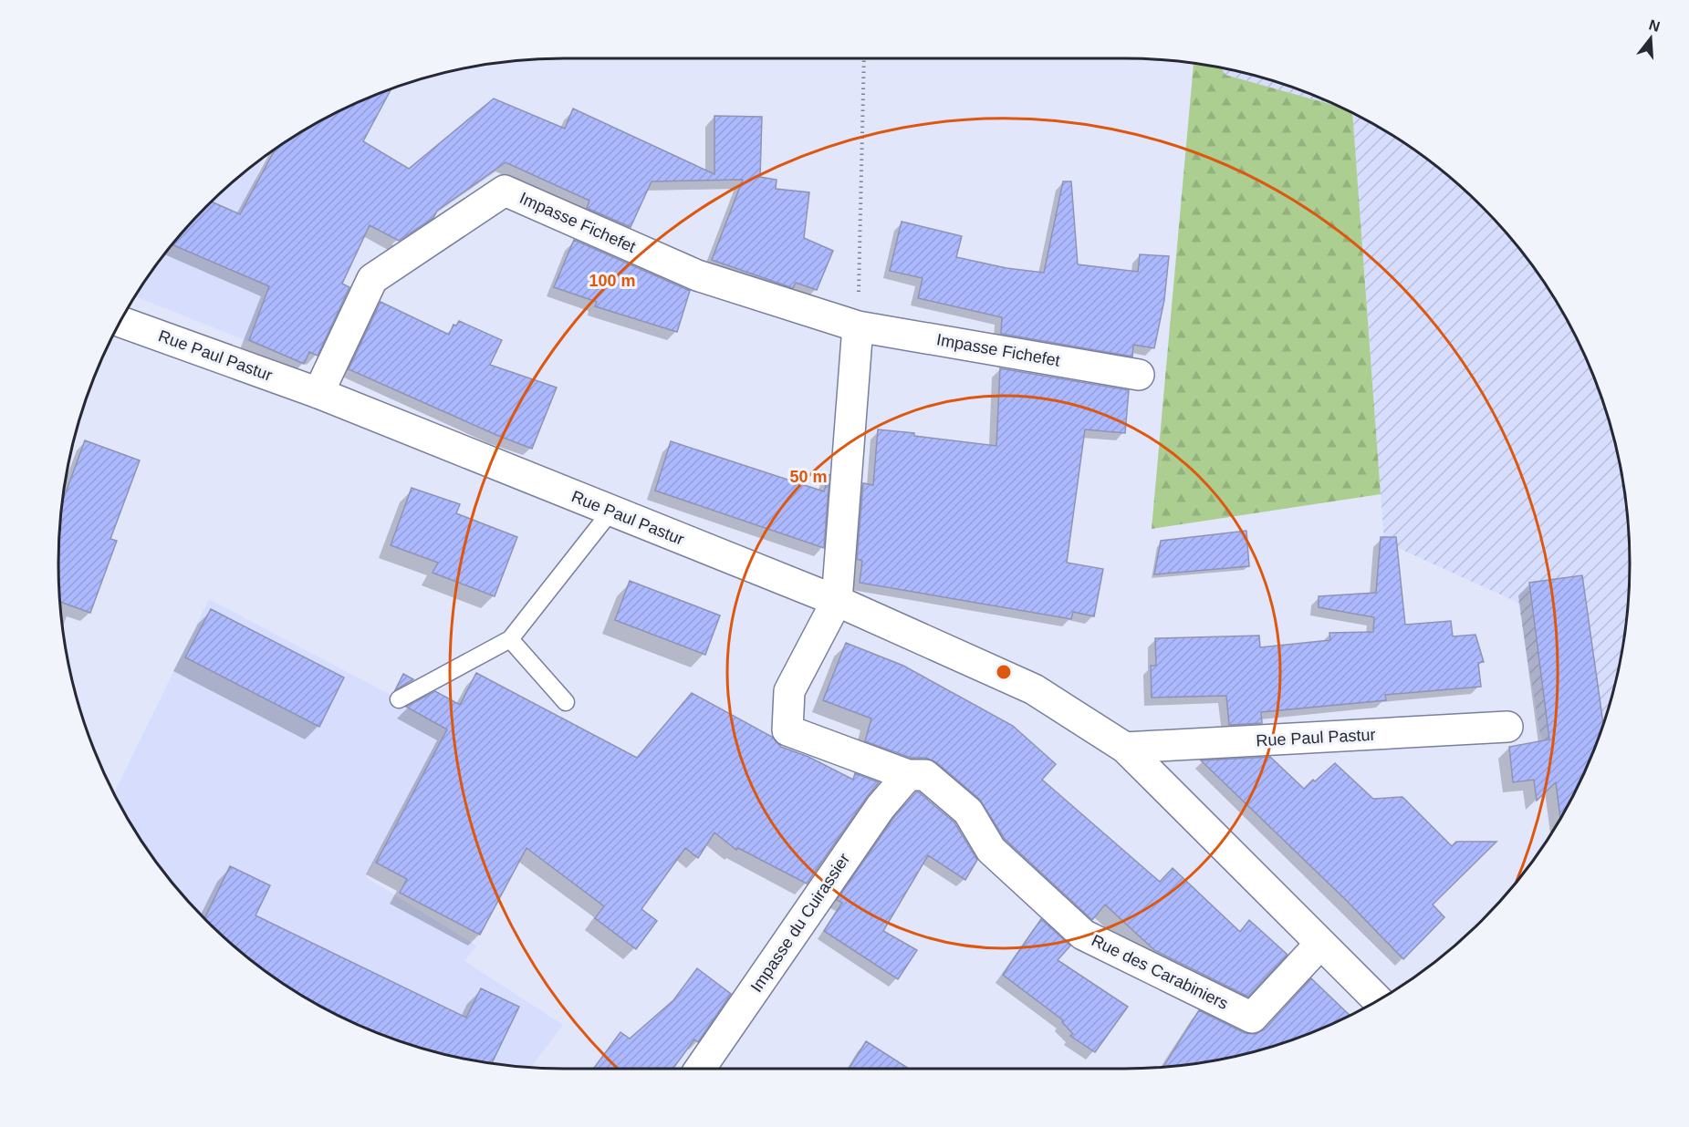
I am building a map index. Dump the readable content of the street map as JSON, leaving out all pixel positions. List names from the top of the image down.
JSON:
{
  "streets": {
    "street": [
      "Impasse Fichefet",
      "Rue Paul Pastur",
      "Impasse du Cuirassier",
      "Rue des Carabiniers"
    ]
  },
  "crossings": [
    ["Impasse Fichefet", "Rue Paul Pastur"],
    ["Rue Paul Pastur", "Rue des Carabiniers"],
    ["Impasse du Cuirassier", "Rue des Carabiniers"]
  ],
  "north": "top",
  "rings": ["100 m", "50 m"]
}
